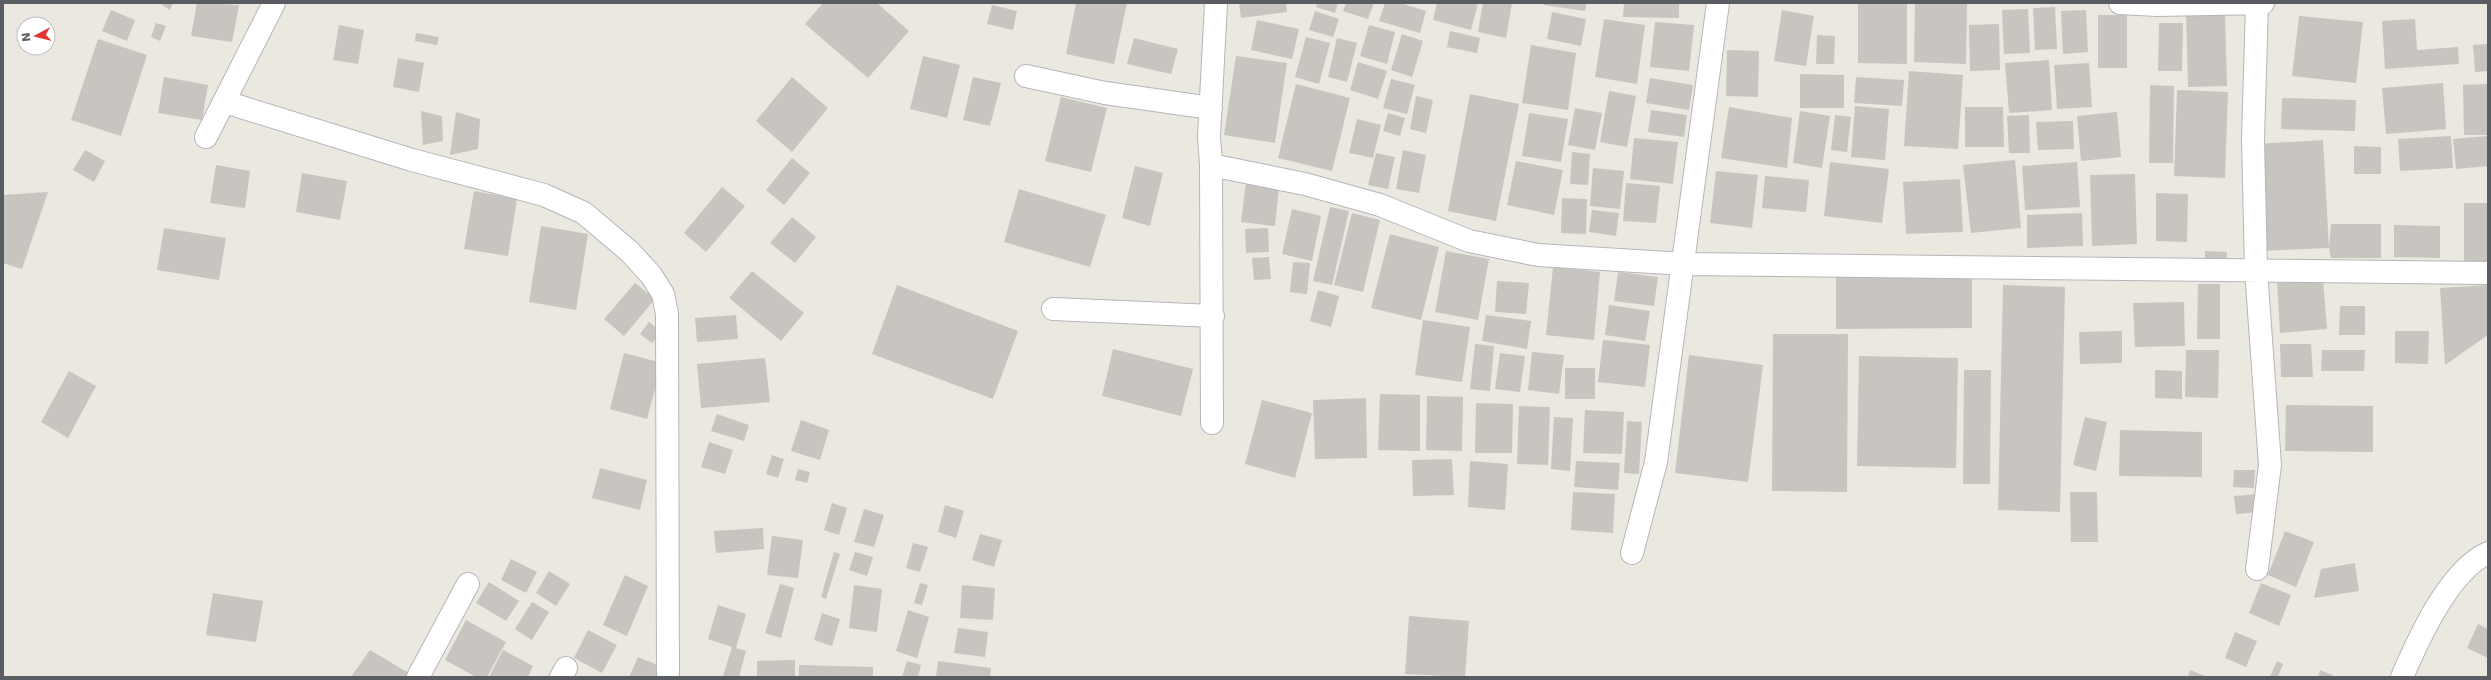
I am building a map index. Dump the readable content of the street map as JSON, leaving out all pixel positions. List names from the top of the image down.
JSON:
{
  "north": "left"
}
